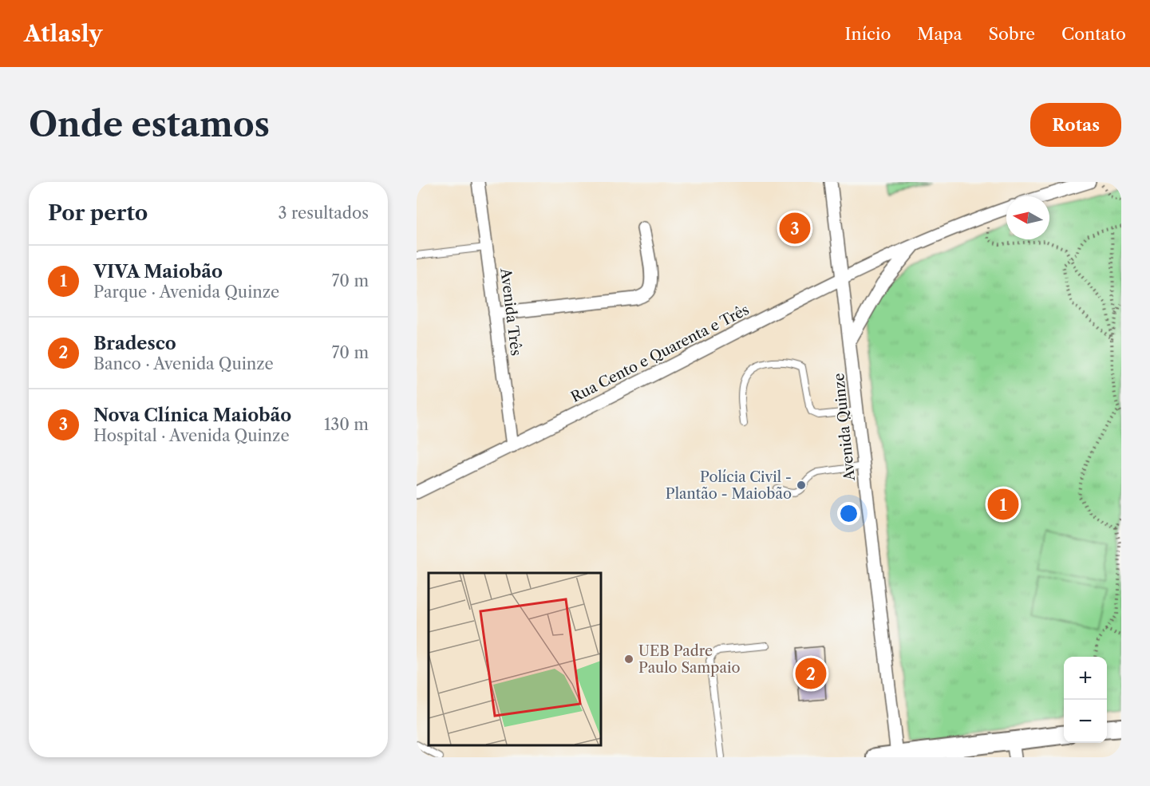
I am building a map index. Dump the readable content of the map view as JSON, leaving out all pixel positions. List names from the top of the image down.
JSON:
{
  "streets": {
    "street": ["Avenida Três", "Rua Cento e Quarenta e Três", "Avenida Quinze"]
  },
  "crossings": [
    ["Avenida Três", "Rua Cento e Quarenta e Três"],
    ["Rua Cento e Quarenta e Três", "Avenida Quinze"]
  ],
  "places": ["Polícia Civil - Plantão - Maiobão", "UEB Padre Paulo Sampaio"],
  "north": "left",
  "page": {
    "header": "Atlasly",
    "nav": [
      "Início",
      "Mapa",
      "Sobre",
      "Contato"
    ],
    "buttons": "Rotas",
    "title": "Onde estamos",
    "heading": ["Por perto", "3 resultados"],
    "pins": ["3", "1", "2"],
    "list": [
      {
        "mark": "1",
        "name": "VIVA Maiobão",
        "note": "Parque · Avenida Quinze",
        "value": "70 m"
      },
      {
        "mark": "2",
        "name": "Bradesco",
        "note": "Banco · Avenida Quinze",
        "value": "70 m"
      },
      {
        "mark": "3",
        "name": "Nova Clínica Maiobão",
        "note": "Hospital · Avenida Quinze",
        "value": "130 m"
      }
    ],
    "map_buttons": ["+", "−"]
  }
}
